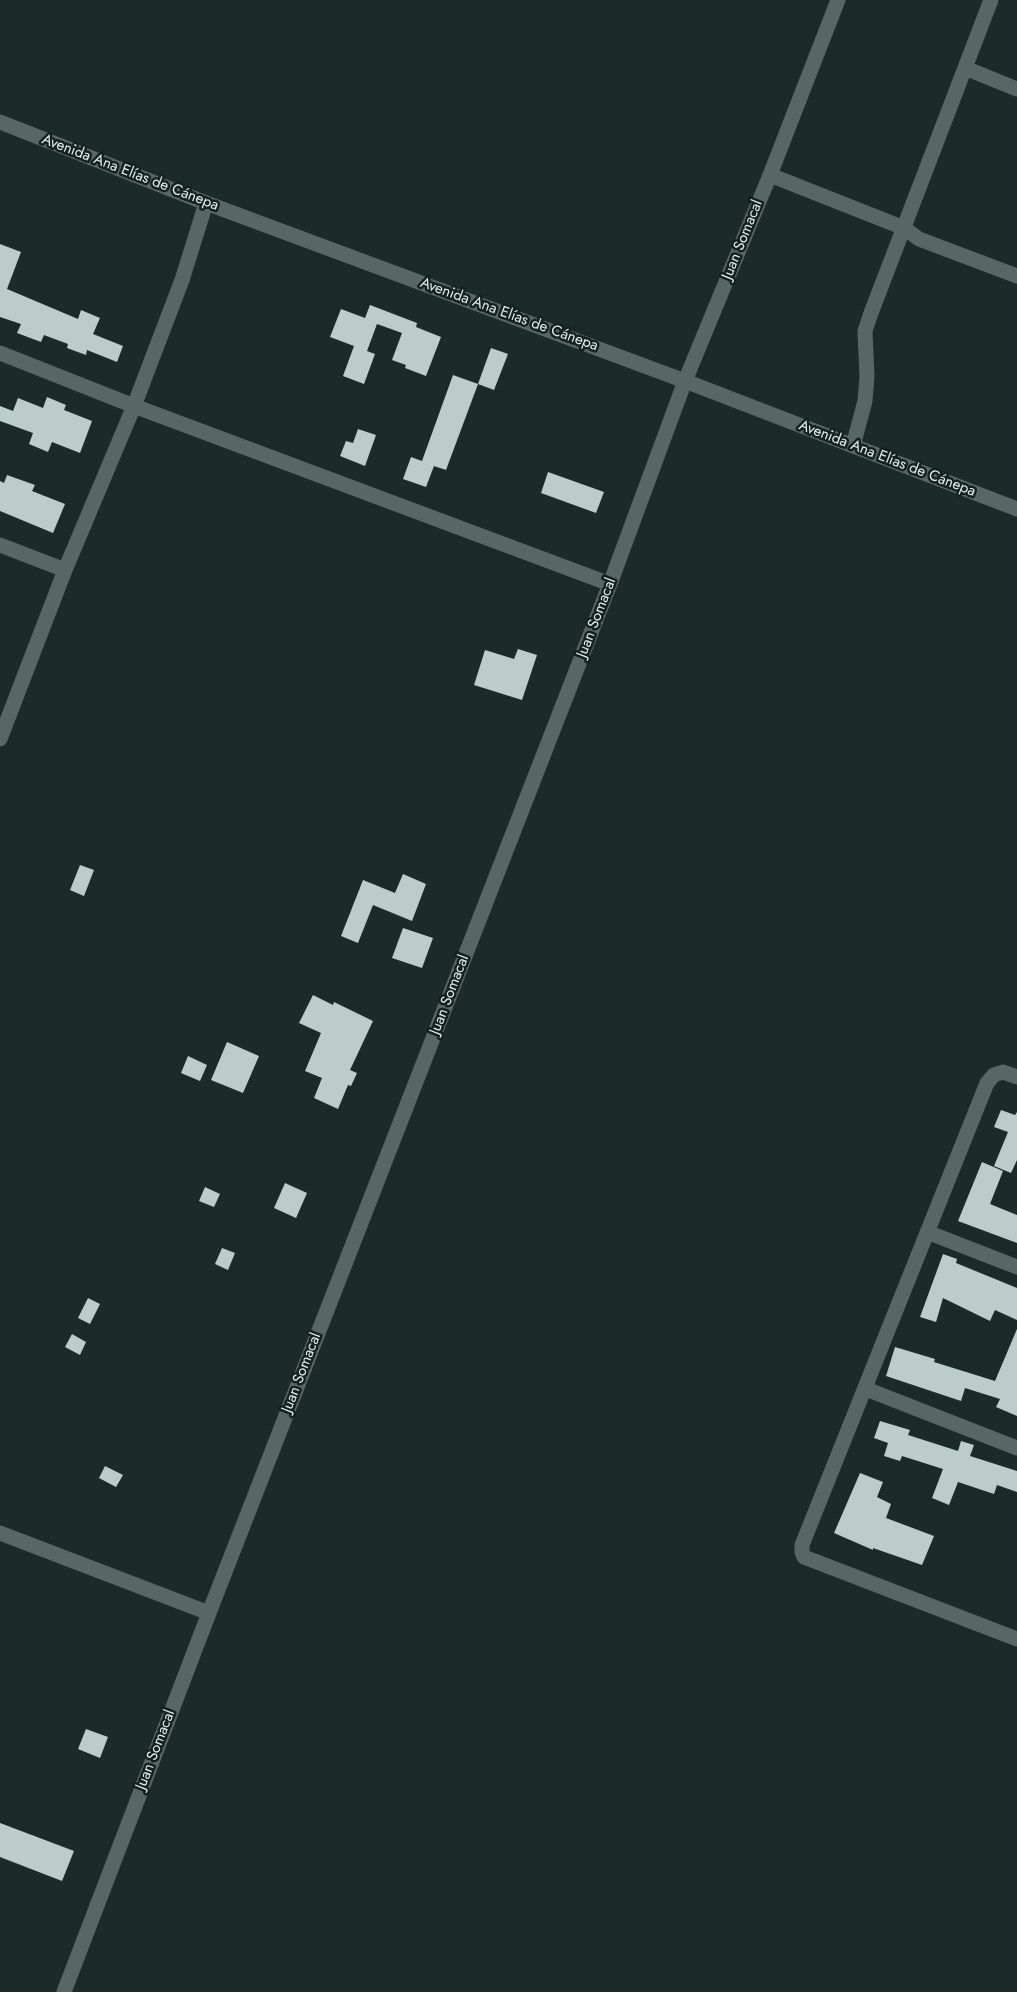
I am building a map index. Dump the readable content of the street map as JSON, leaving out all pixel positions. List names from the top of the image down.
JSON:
{
  "streets": {
    "street": ["Avenida Ana Elías de Cánepa", "Juan Somacal"]
  },
  "crossings": [
    ["Avenida Ana Elías de Cánepa", "Juan Somacal"]
  ]
}
